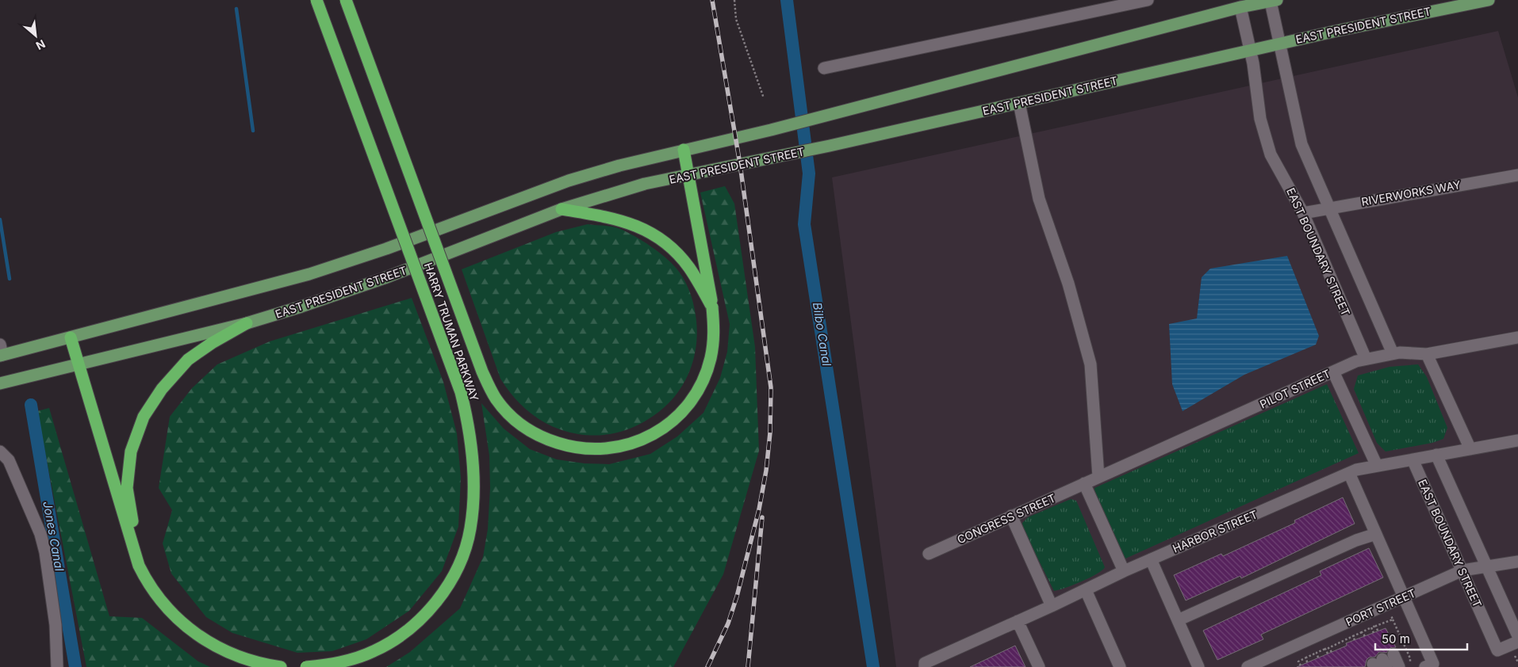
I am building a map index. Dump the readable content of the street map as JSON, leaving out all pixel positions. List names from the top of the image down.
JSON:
{
  "streets": {
    "highway": ["HARRY TRUMAN PARKWAY"],
    "main road": ["EAST PRESIDENT STREET"],
    "street": [
      "RIVERWORKS WAY",
      "EAST BOUNDARY STREET",
      "PILOT STREET",
      "CONGRESS STREET",
      "HARBOR STREET",
      "PORT STREET"
    ]
  },
  "crossings": [
    ["EAST PRESIDENT STREET", "EAST BOUNDARY STREET"],
    ["EAST PRESIDENT STREET", "HARRY TRUMAN PARKWAY"],
    ["RIVERWORKS WAY", "EAST BOUNDARY STREET"],
    ["EAST BOUNDARY STREET", "PILOT STREET"],
    ["EAST BOUNDARY STREET", "HARBOR STREET"],
    ["EAST BOUNDARY STREET", "PORT STREET"],
    ["PILOT STREET", "CONGRESS STREET"]
  ],
  "water": ["Bilbo Canal", "Jones Canal"],
  "scale_bar": "50 m",
  "north": "bottom right"
}
